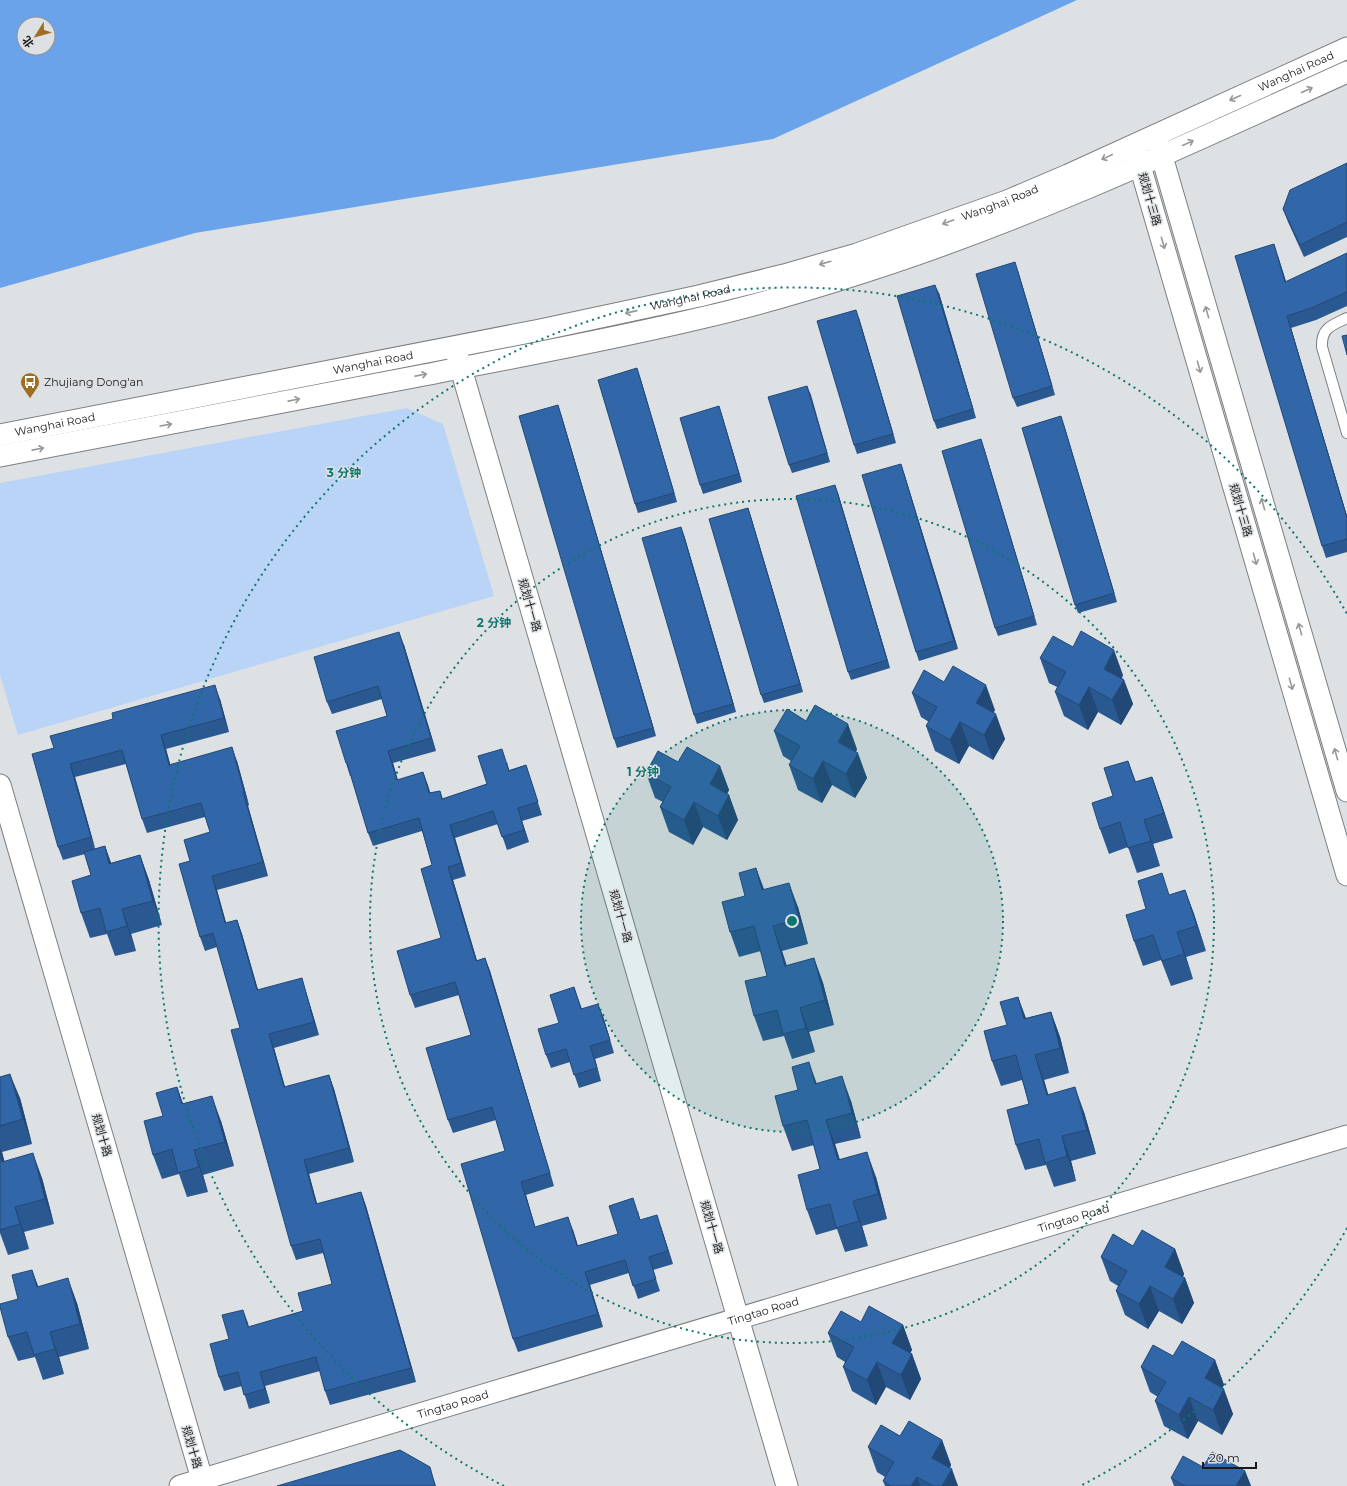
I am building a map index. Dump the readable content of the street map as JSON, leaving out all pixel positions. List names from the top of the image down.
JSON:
{
  "streets": {
    "street": [
      "Wanghai Road",
      "规划十三路",
      "规划十一路",
      "规划十路",
      "Tingtao Road"
    ]
  },
  "crossings": [
    ["Wanghai Road", "规划十三路"],
    ["Wanghai Road", "规划十一路"],
    ["规划十一路", "Tingtao Road"],
    ["规划十路", "Tingtao Road"]
  ],
  "places": {
    "bus stop": ["Zhujiang Dong'an"]
  },
  "scale_bar": "20 m",
  "north": "bottom left",
  "rings": ["3 分钟", "2 分钟", "1 分钟"]
}
